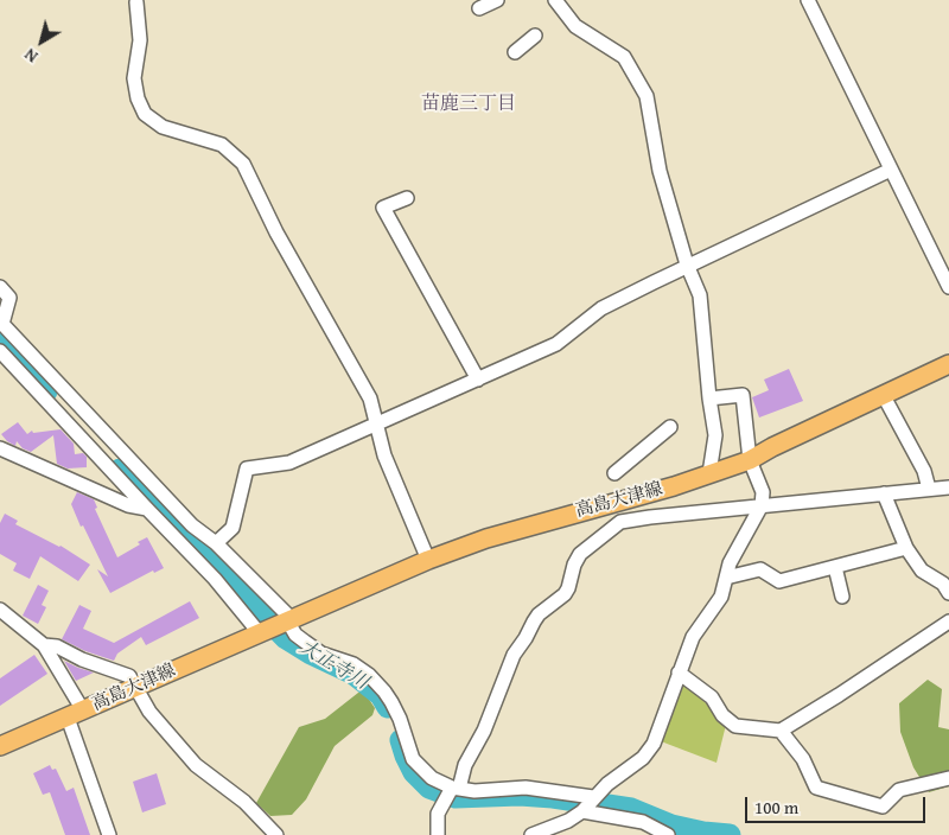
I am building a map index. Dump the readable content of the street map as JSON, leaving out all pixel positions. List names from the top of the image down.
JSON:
{
  "streets": {
    "main road": ["高島大津線"]
  },
  "districts": ["苗鹿三丁目"],
  "water": ["大正寺川"],
  "scale_bar": "100 m",
  "north": "bottom left"
}
